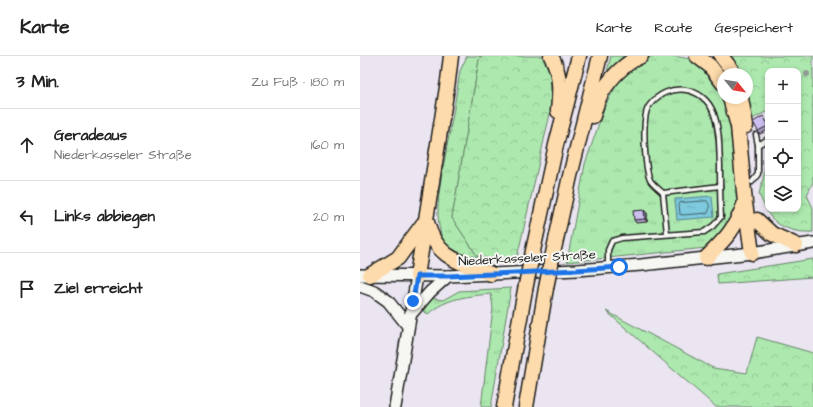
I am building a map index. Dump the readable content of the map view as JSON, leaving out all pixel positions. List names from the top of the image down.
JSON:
{
  "streets": {
    "main road": ["Niederkasseler Straße"]
  },
  "north": "bottom right",
  "page": {
    "header": "Karte",
    "nav": ["Karte", "Route", "Gespeichert"],
    "heading": ["3 Min.", "Zu Fuß · 180 m"],
    "map_buttons": ["+", "−"],
    "list": [
      ["Geradeaus", "Niederkasseler Straße", "160 m"],
      ["Links abbiegen", "20 m"],
      "Ziel erreicht"
    ]
  }
}
